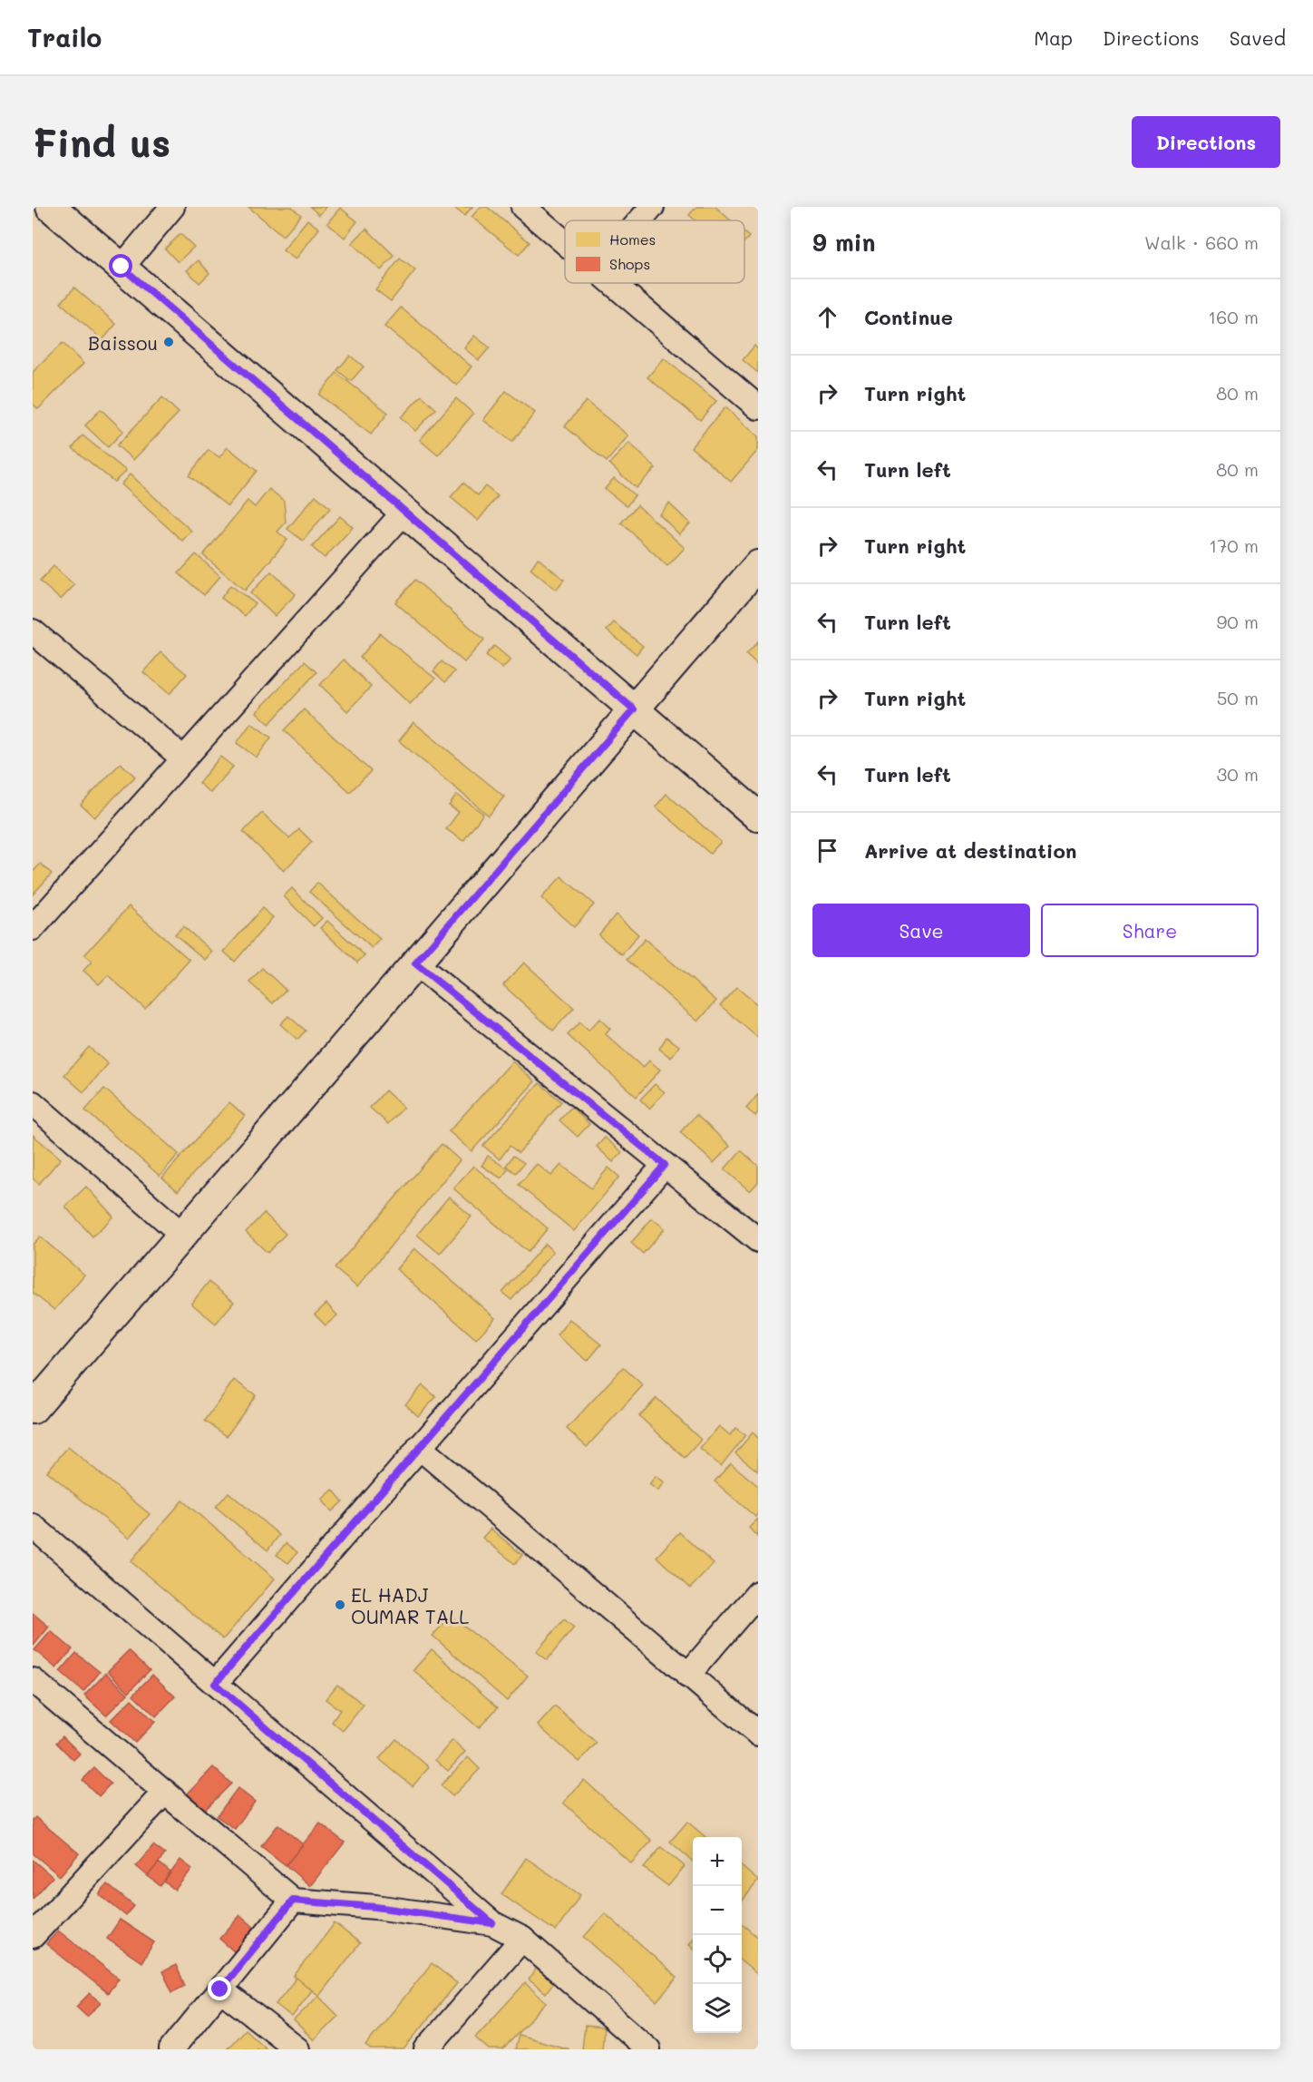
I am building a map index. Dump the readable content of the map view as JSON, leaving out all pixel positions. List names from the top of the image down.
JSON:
{
  "places": ["Baissou", "EL HADJ OUMAR TALL"],
  "legend": ["Homes", "Shops"],
  "page": {
    "header": "Trailo",
    "nav": ["Map", "Directions", "Saved"],
    "buttons": [
      "Directions",
      ["Save", "Share"]
    ],
    "title": "Find us",
    "heading": ["9 min", "Walk · 660 m"],
    "list": [
      ["Continue", "160 m"],
      ["Turn right", "80 m"],
      ["Turn left", "80 m"],
      ["Turn right", "170 m"],
      ["Turn left", "90 m"],
      ["Turn right", "50 m"],
      ["Turn left", "30 m"],
      "Arrive at destination"
    ],
    "map_buttons": ["+", "−"]
  }
}
